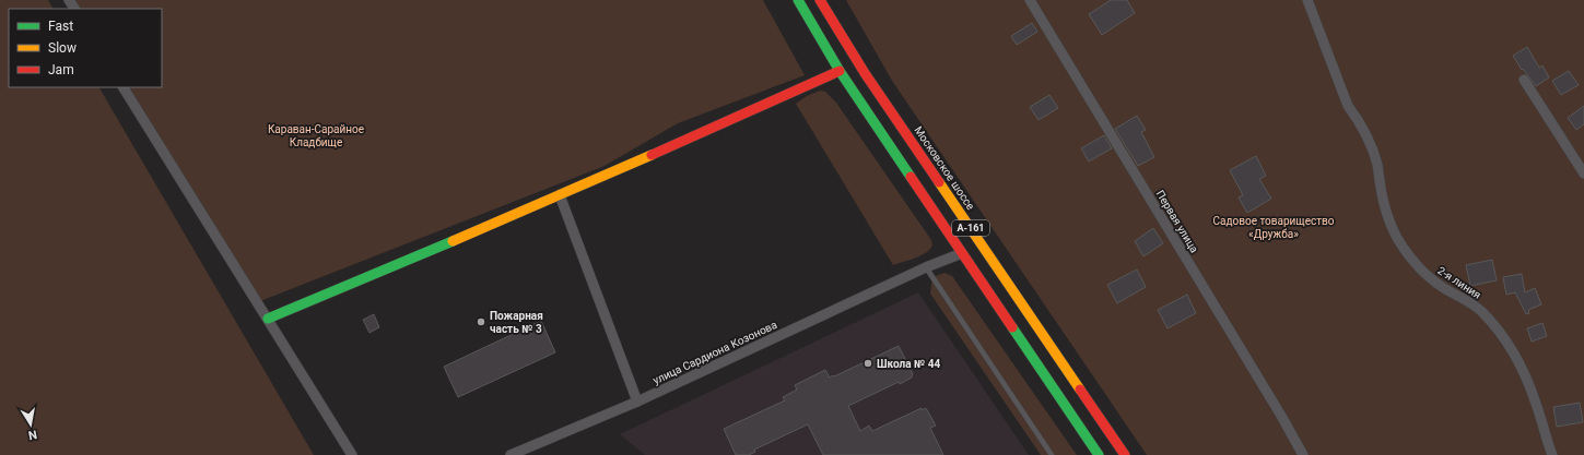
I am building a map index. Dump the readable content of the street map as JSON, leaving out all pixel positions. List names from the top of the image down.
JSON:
{
  "streets": {
    "main road": ["Московское шоссе", "А-161"],
    "street": ["Первая улица", "2-я линия", "улица Сардиона Козонова"]
  },
  "crossings": [
    ["А-161", "улица Сардиона Козонова"]
  ],
  "parks": ["Караван-Сарайное Кладбище", "Садовое товарищество «Дружба»"],
  "places": ["Пожарная часть № 3", "Школа № 44"],
  "legend": ["Fast", "Slow", "Jam"],
  "north": "bottom"
}
